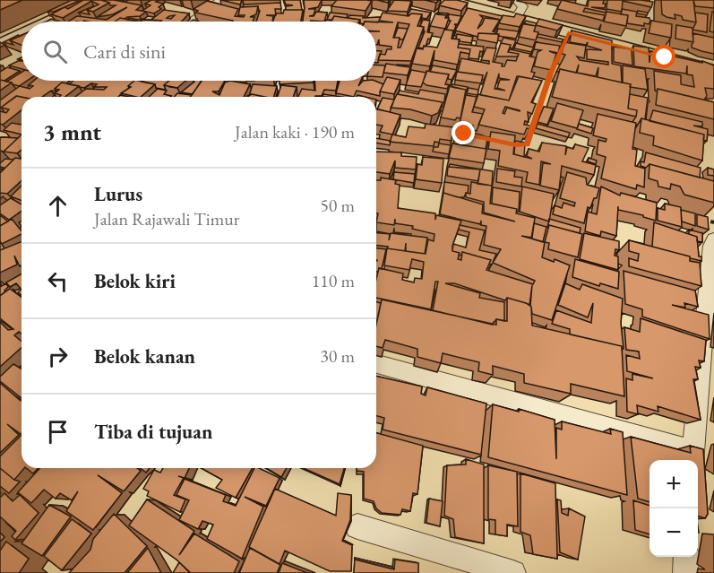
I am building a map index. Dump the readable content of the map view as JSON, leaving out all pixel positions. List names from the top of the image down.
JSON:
{
  "page": {
    "search": "Cari di sini",
    "heading": ["3 mnt", "Jalan kaki · 190 m"],
    "list": [
      ["Lurus", "Jalan Rajawali Timur", "50 m"],
      ["Belok kiri", "110 m"],
      ["Belok kanan", "30 m"],
      "Tiba di tujuan"
    ],
    "map_buttons": ["+", "−"]
  }
}
